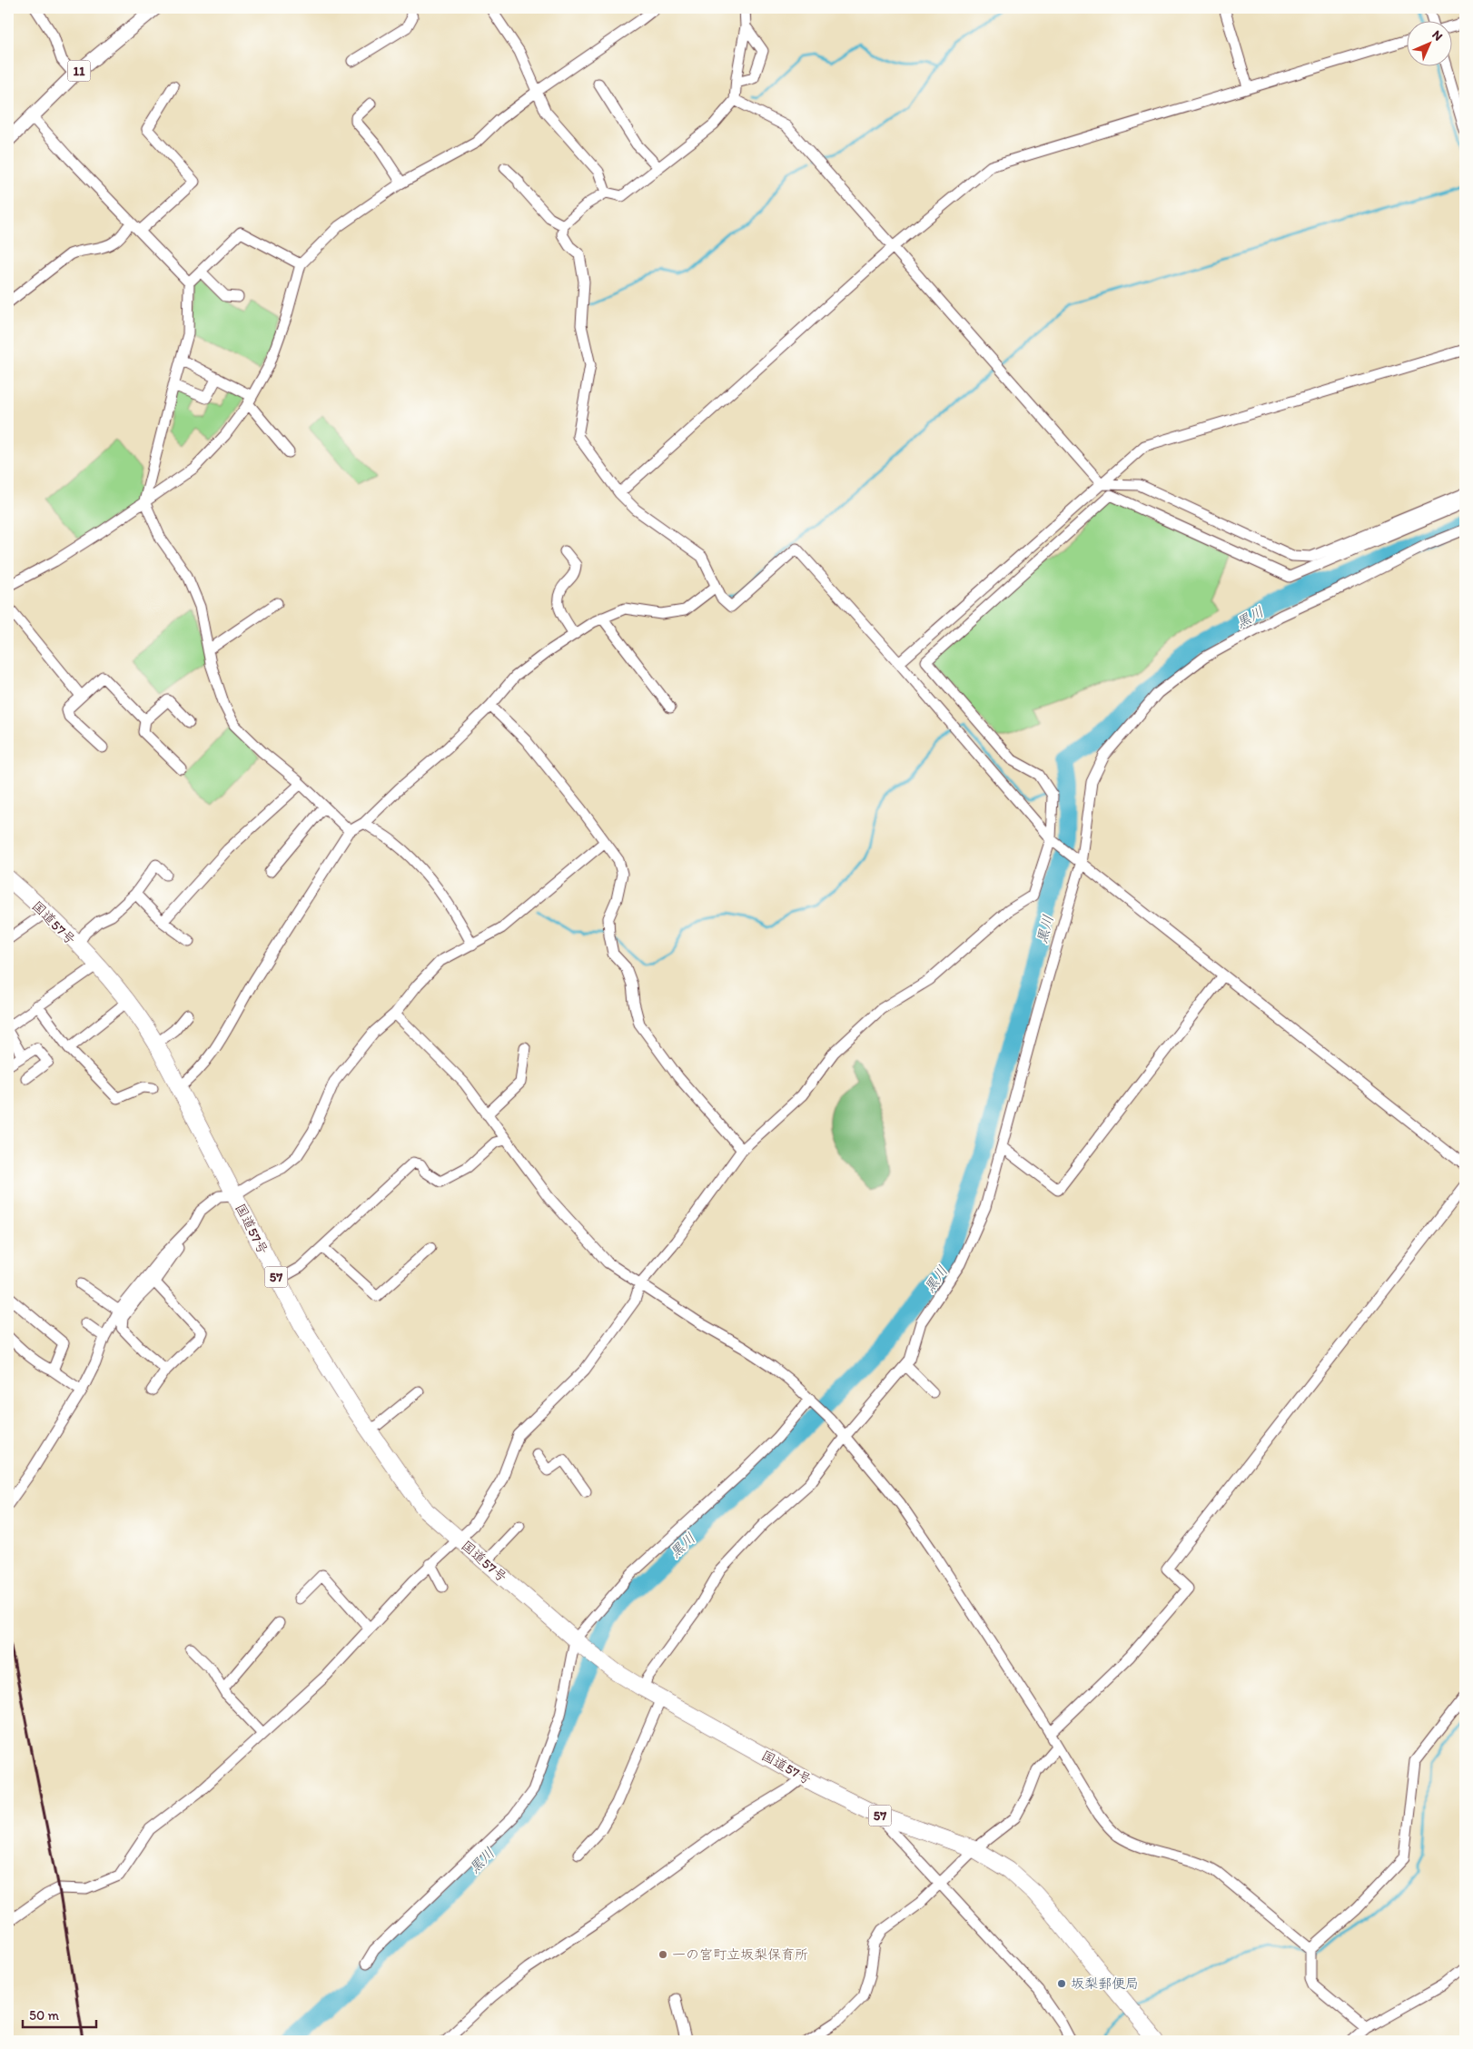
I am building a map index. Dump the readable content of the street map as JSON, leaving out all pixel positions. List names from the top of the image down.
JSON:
{
  "streets": {
    "highway": ["国道57号", "57"],
    "main road": ["11"]
  },
  "water": ["黒川"],
  "places": ["一の宮町立坂梨保育所", "坂梨郵便局"],
  "scale_bar": "50 m",
  "north": "top right"
}
